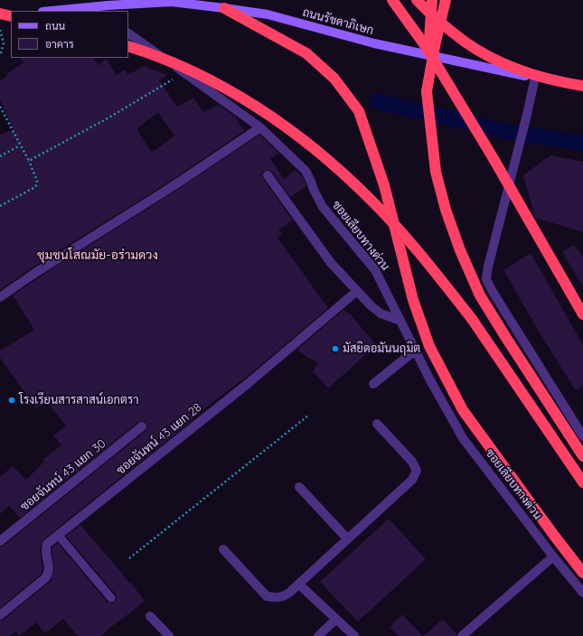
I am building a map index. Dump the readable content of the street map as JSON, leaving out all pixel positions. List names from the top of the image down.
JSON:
{
  "streets": {
    "main road": ["ถนนรัชดาภิเษก"],
    "street": ["ซอยเลียบทางด่วน", "ซอยจันทน์ 43 แยก 28", "ซอยจันทน์ 43 แยก 30"]
  },
  "districts": ["ชุมชนโสณมัย-อร่ามดวง"],
  "places": ["มัสยิดอมันนฤมิต", "โรงเรียนสารสาสน์เอกตรา"],
  "legend": ["ถนน", "อาคาร"]
}
